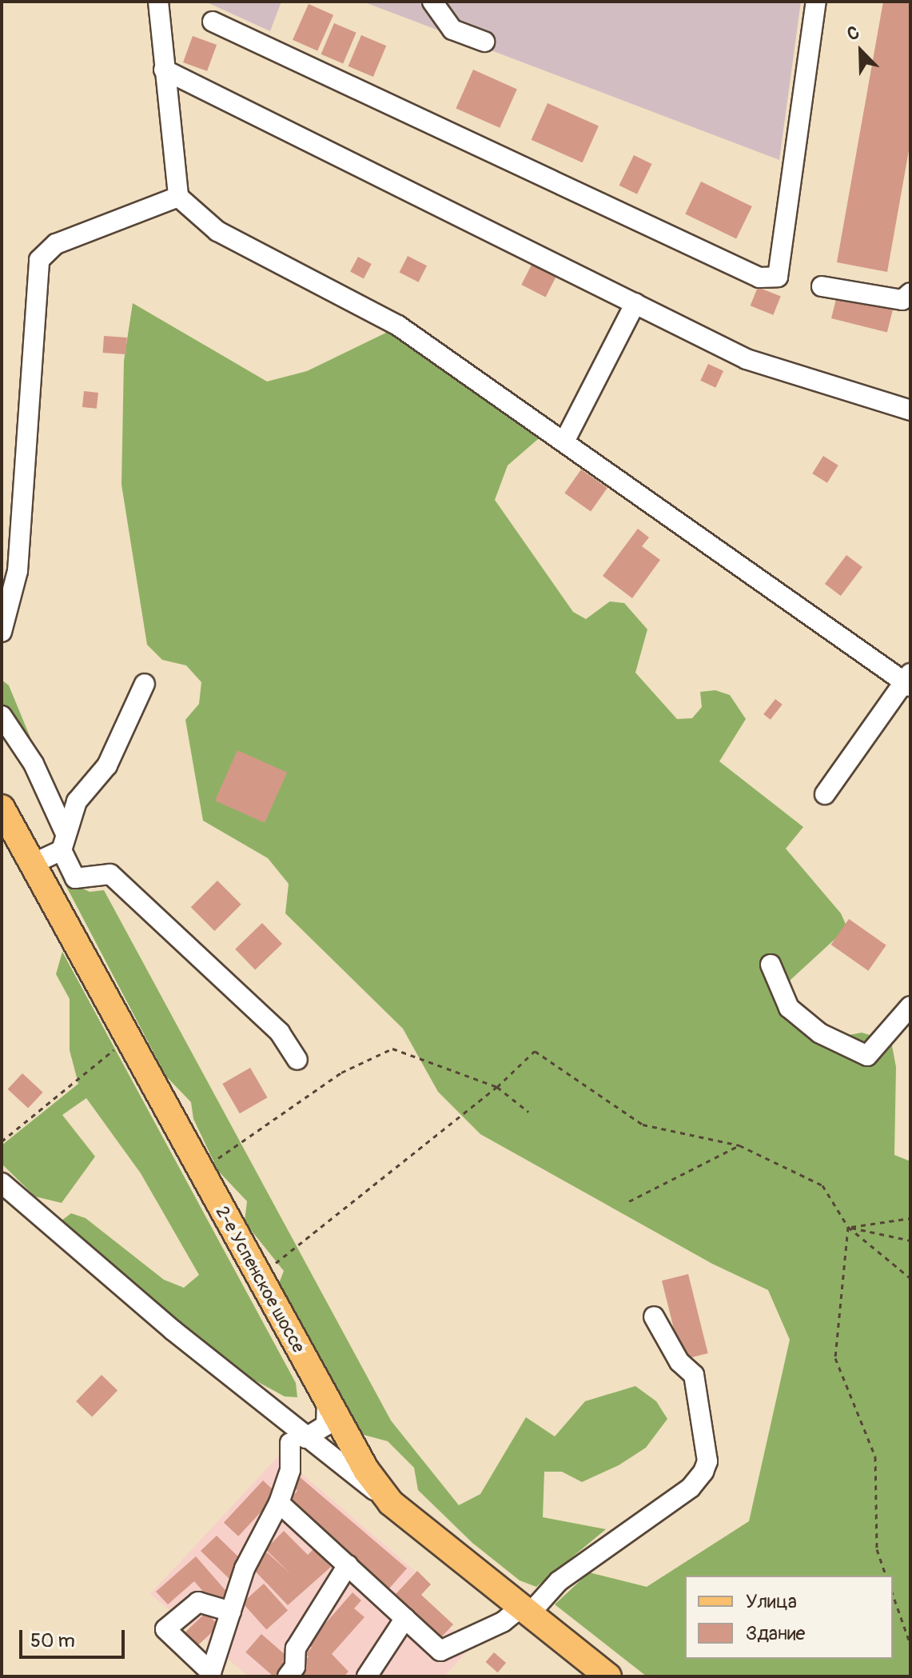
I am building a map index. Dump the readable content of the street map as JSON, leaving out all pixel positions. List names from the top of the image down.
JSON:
{
  "streets": {
    "main road": ["2-е Успенское шоссе"]
  },
  "legend": ["Улица", "Здание"],
  "scale_bar": "50 m",
  "north": "top left"
}
